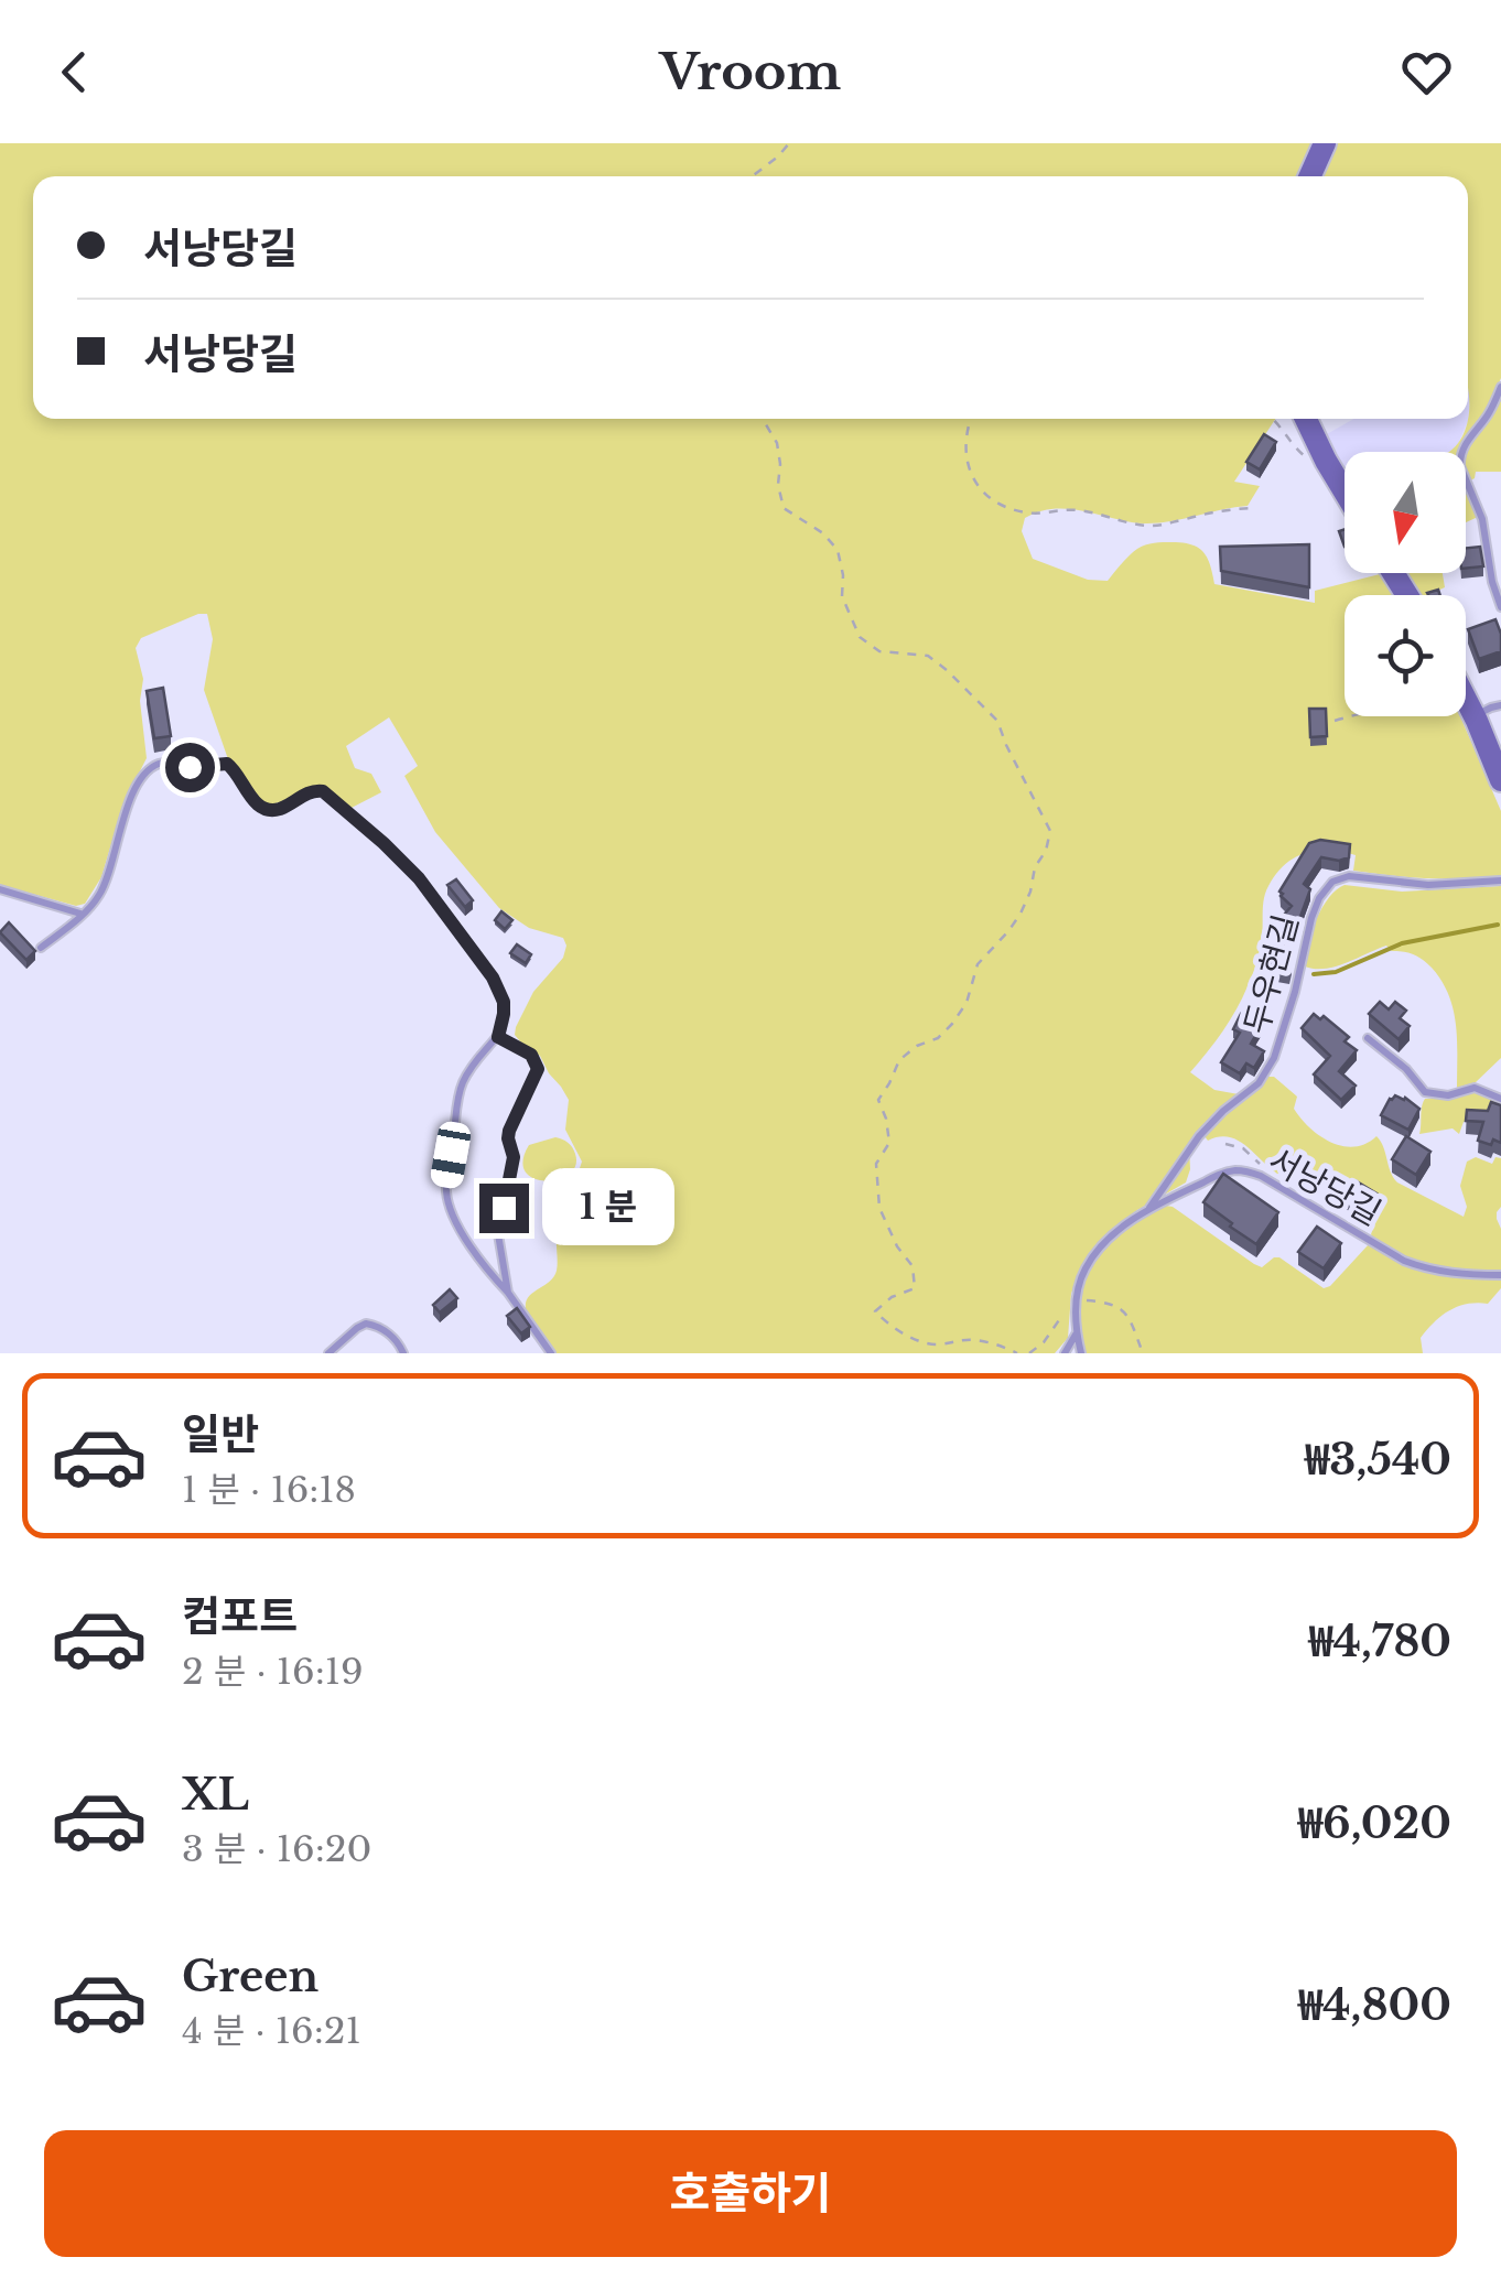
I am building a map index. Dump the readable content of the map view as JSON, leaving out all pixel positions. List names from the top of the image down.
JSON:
{
  "streets": {
    "lane": ["두우현길", "서낭당길"]
  },
  "crossings": [
    ["두우현길", "서낭당길"]
  ],
  "north": "bottom",
  "page": {
    "header": "Vroom",
    "banner": ["서낭당길", "서낭당길"],
    "bubble": "1 분",
    "list": [
      {
        "name": "일반",
        "note": "1 분 · 16:18",
        "value": "₩3,540"
      },
      {
        "name": "컴포트",
        "note": "2 분 · 16:19",
        "value": "₩4,780"
      },
      {
        "name": "XL",
        "note": "3 분 · 16:20",
        "value": "₩6,020"
      },
      {
        "name": "Green",
        "note": "4 분 · 16:21",
        "value": "₩4,800"
      }
    ],
    "buttons": "호출하기"
  }
}
